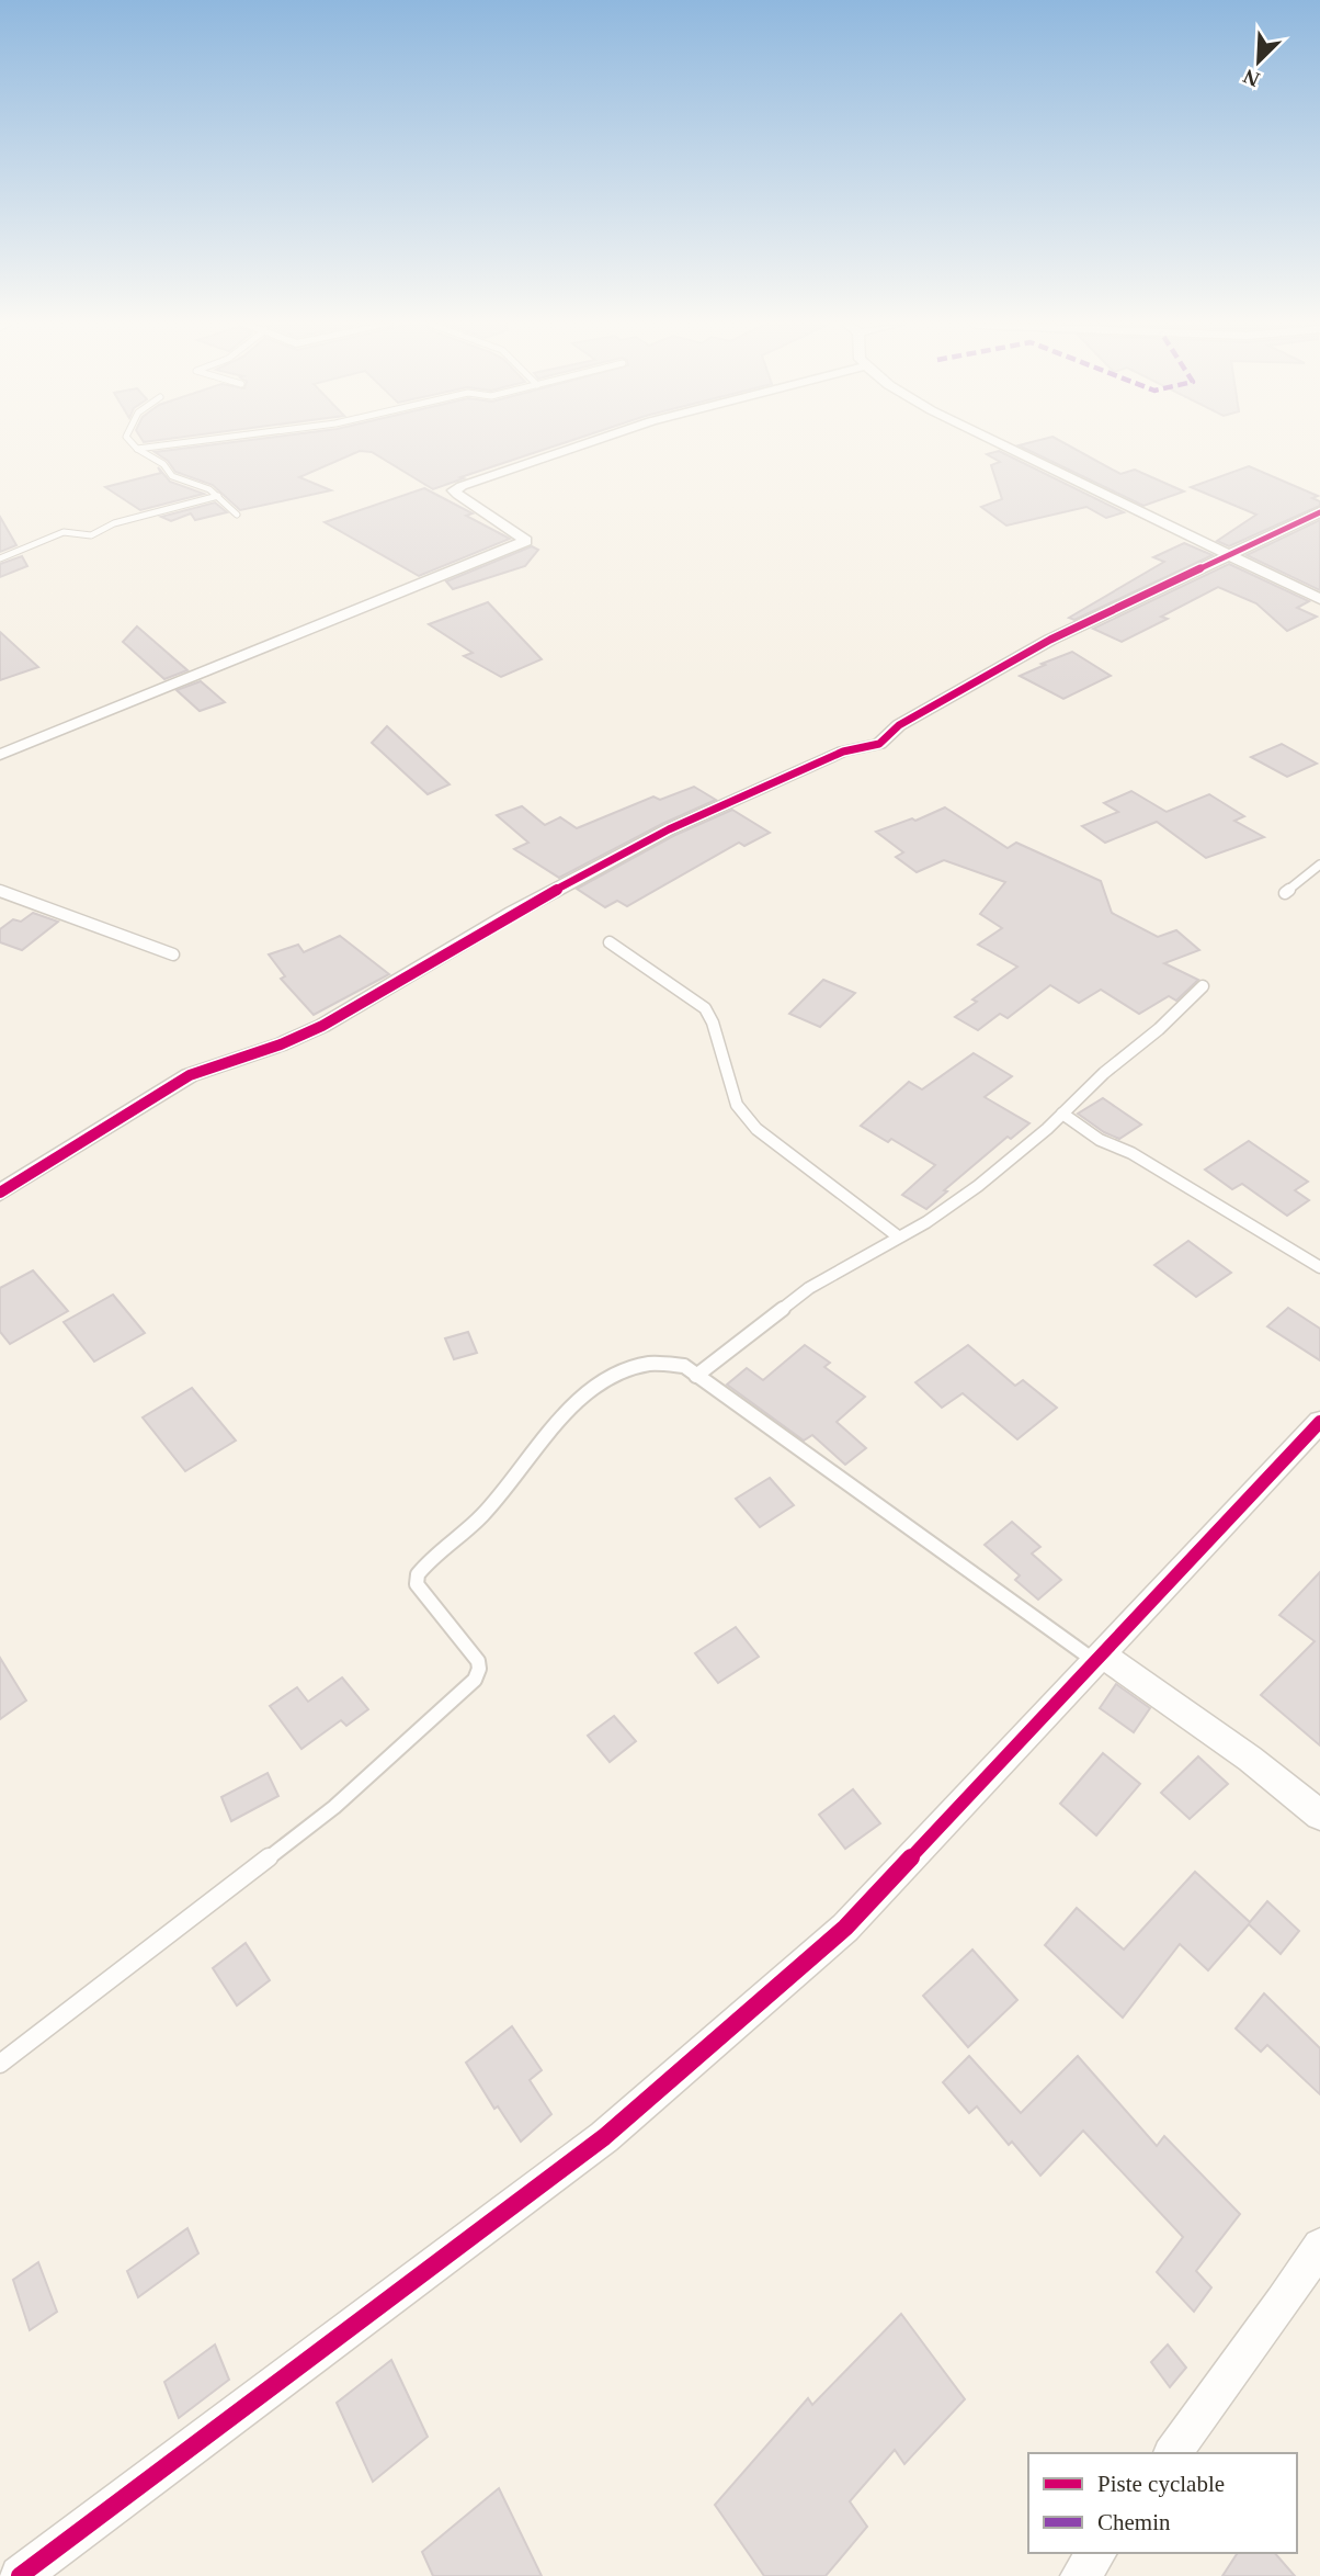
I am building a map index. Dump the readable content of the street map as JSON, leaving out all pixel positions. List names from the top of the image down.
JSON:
{
  "legend": ["Piste cyclable", "Chemin"],
  "north": "bottom left"
}
